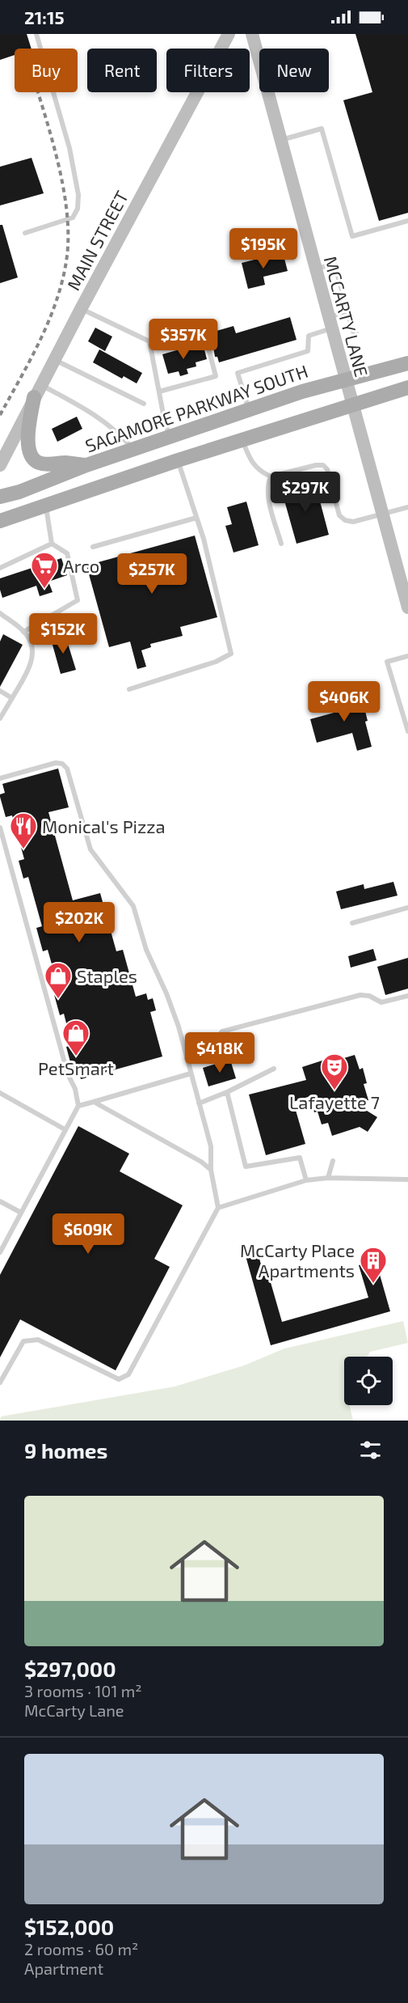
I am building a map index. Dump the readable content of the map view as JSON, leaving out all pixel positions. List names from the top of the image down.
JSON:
{
  "streets": {
    "main road": ["MAIN STREET", "MCCARTY LANE", "SAGAMORE PARKWAY SOUTH"]
  },
  "crossings": [
    ["MCCARTY LANE", "SAGAMORE PARKWAY SOUTH"]
  ],
  "places": {
    "supermarket": ["Arco"],
    "restaurant": ["Monical's Pizza"],
    "shop": ["Staples", "PetSmart"],
    "theatre": ["Lafayette 7"],
    "building": ["McCarty Place Apartments"]
  },
  "page": {
    "status": "21:15",
    "chip": [
      "Buy",
      "Rent",
      "Filters",
      "New"
    ],
    "price": [
      "$195K",
      "$357K",
      "$297K",
      "$257K",
      "$152K",
      "$406K",
      "$202K",
      "$418K",
      "$609K"
    ],
    "heading": "9 homes",
    "list": [
      {
        "name": "$297,000",
        "note": "3 rooms · 101 m² · McCarty Lane"
      },
      {
        "name": "$152,000",
        "note": "2 rooms · 60 m² · Apartment"
      }
    ]
  }
}
